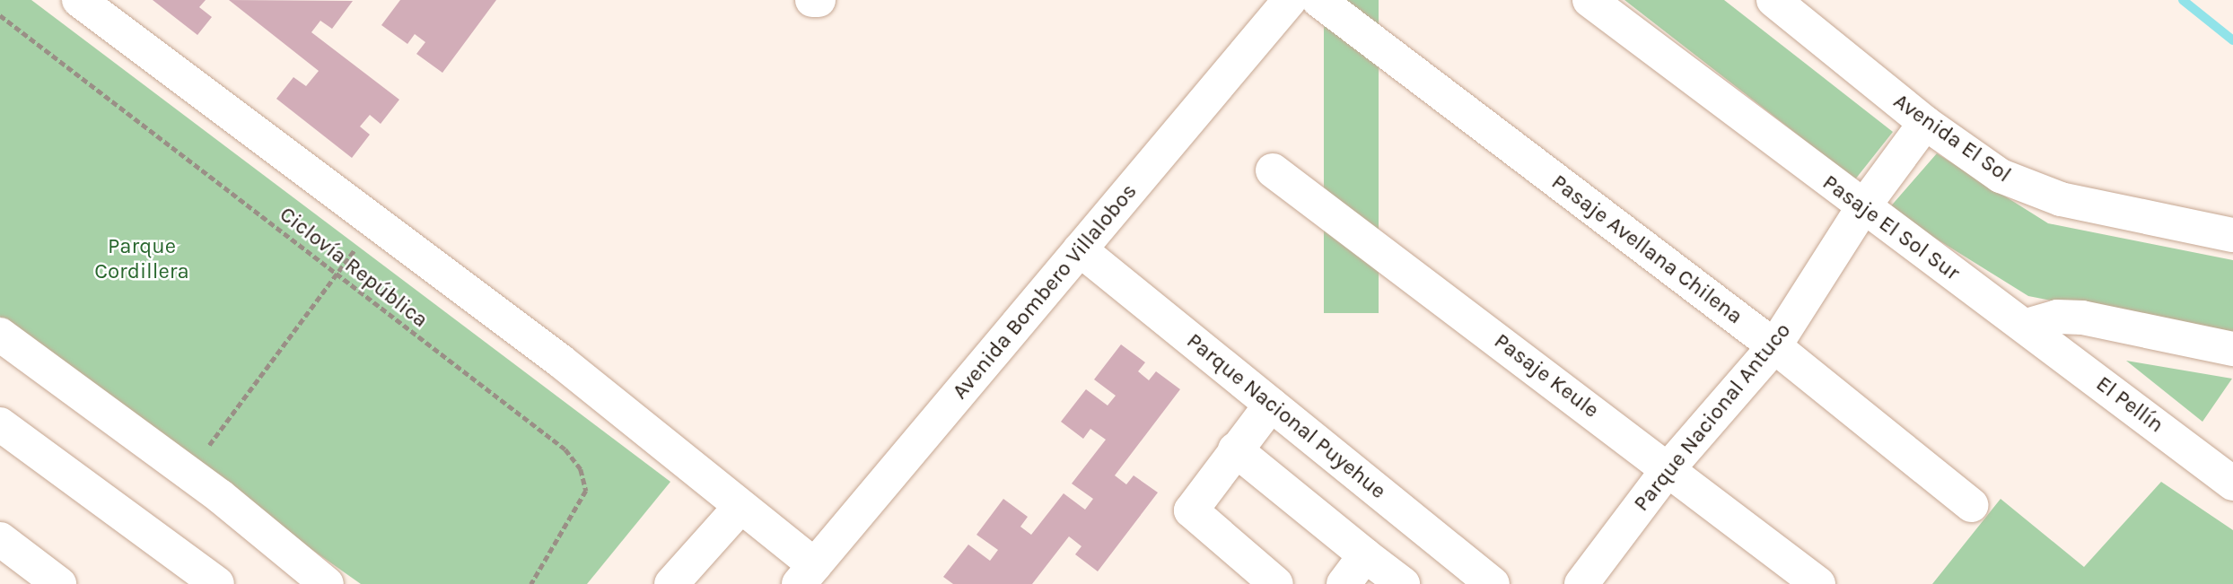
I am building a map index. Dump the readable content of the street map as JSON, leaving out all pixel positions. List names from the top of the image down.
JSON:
{
  "streets": {
    "street": [
      "Avenida El Sol",
      "Pasaje El Sol Sur",
      "Pasaje Avellana Chilena",
      "Avenida Bombero Villalobos",
      "Pasaje Keule",
      "El Pellín",
      "Parque Nacional Puyehue",
      "Parque Nacional Antuco"
    ],
    "path": ["Ciclovía República"]
  },
  "crossings": [
    ["Avenida El Sol", "Parque Nacional Antuco"],
    ["Pasaje El Sol Sur", "El Pellín"],
    ["Pasaje El Sol Sur", "Parque Nacional Antuco"],
    ["Pasaje Avellana Chilena", "Parque Nacional Antuco"],
    ["Avenida Bombero Villalobos", "Parque Nacional Puyehue"],
    ["Pasaje Keule", "Parque Nacional Antuco"]
  ],
  "parks": ["Parque Cordillera"]
}
